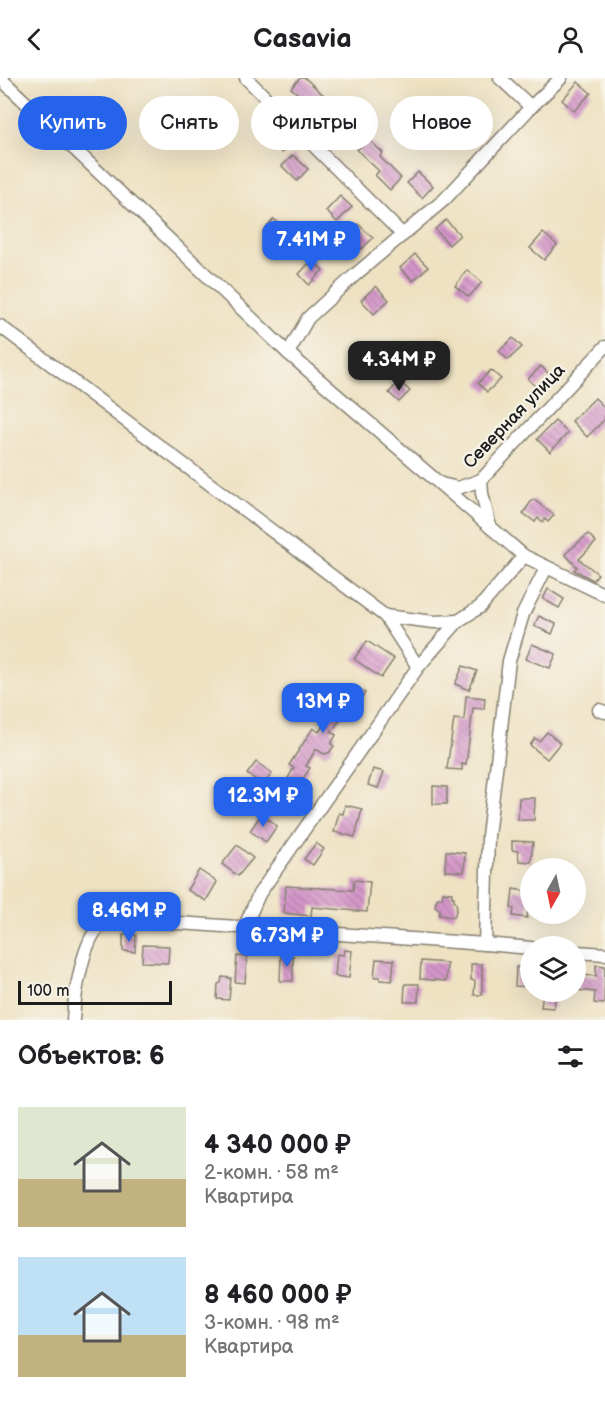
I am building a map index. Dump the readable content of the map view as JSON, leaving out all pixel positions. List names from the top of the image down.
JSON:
{
  "streets": {
    "street": ["Северная улица"]
  },
  "scale_bar": "100 m",
  "north": "bottom",
  "page": {
    "header": "Casavia",
    "chip": [
      "Купить",
      "Снять",
      "Фильтры",
      "Новое"
    ],
    "price": [
      "7.41M ₽",
      "4.34M ₽",
      "13M ₽",
      "12.3M ₽",
      "8.46M ₽",
      "6.73M ₽"
    ],
    "scale": "100 m",
    "heading": "Объектов: 6",
    "list": [
      {
        "name": "4 340 000 ₽",
        "note": "2-комн. · 58 m² · Квартира"
      },
      {
        "name": "8 460 000 ₽",
        "note": "3-комн. · 98 m² · Квартира"
      }
    ]
  }
}
